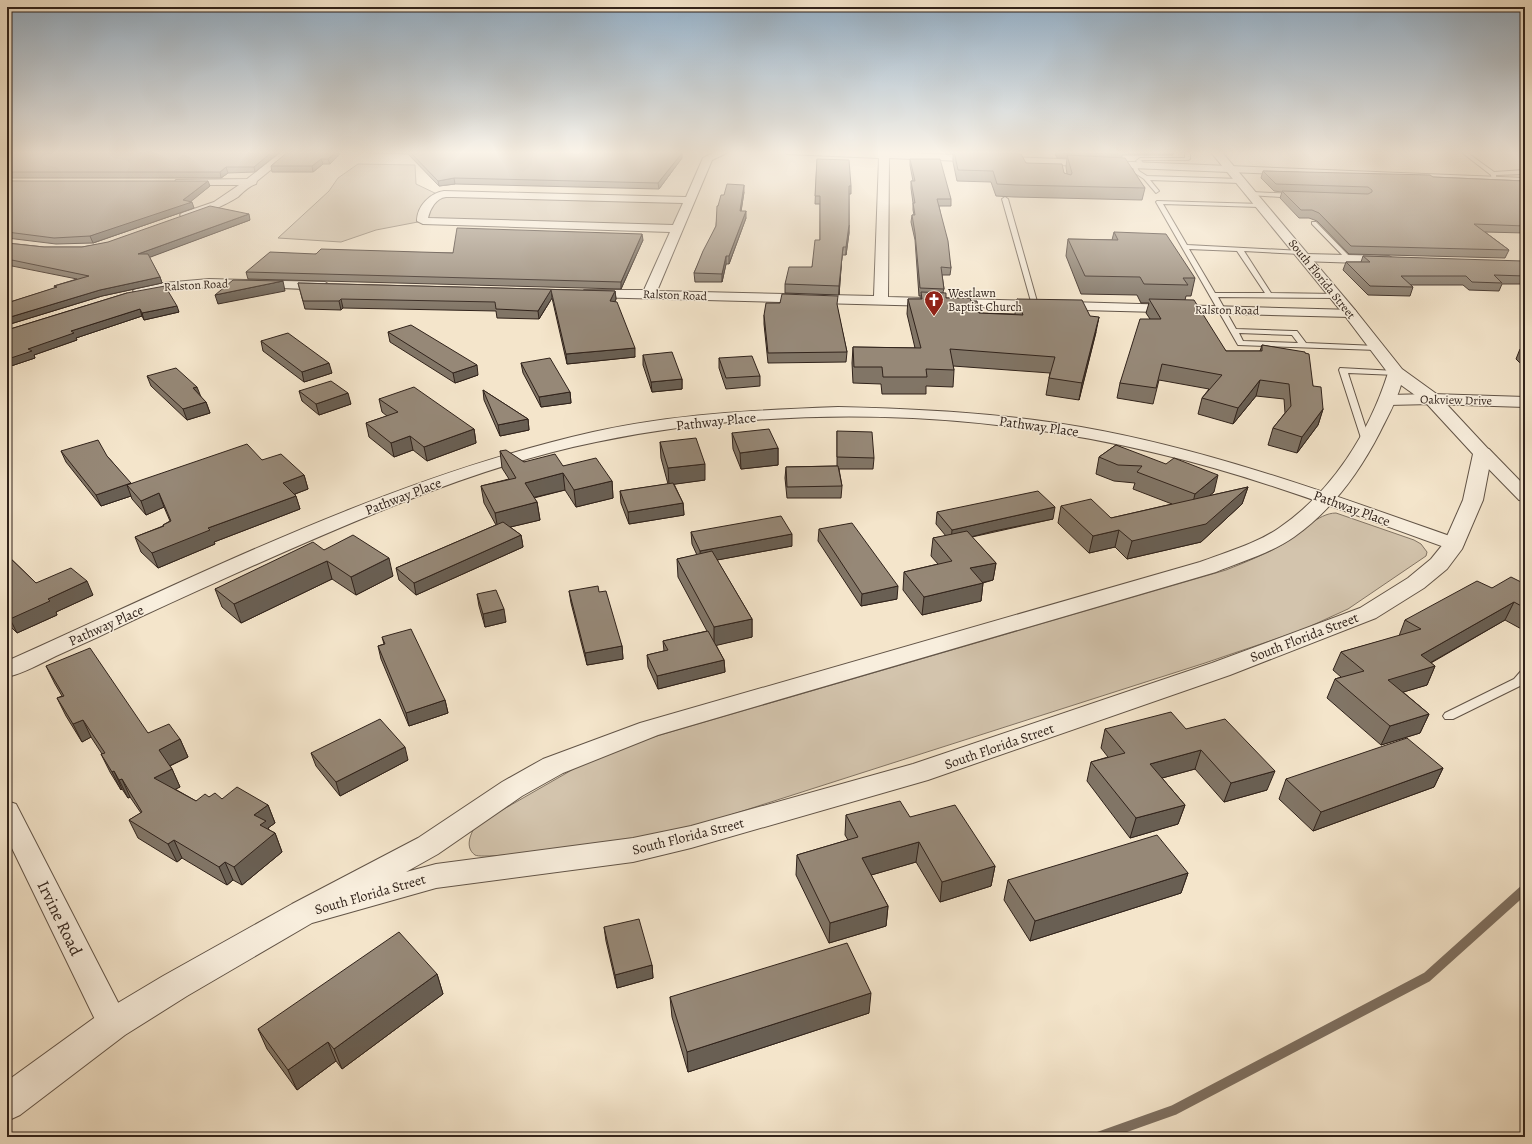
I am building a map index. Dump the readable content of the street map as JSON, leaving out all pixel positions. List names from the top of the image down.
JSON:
{
  "streets": {
    "street": [
      "South Florida Street",
      "Ralston Road",
      "Oakview Drive",
      "Pathway Place",
      "Irvine Road"
    ]
  },
  "crossings": [
    ["South Florida Street", "Ralston Road"],
    ["South Florida Street", "Oakview Drive"],
    ["South Florida Street", "Pathway Place"],
    ["South Florida Street", "Irvine Road"]
  ],
  "places": {
    "church": ["Westlawn Baptist Church"]
  }
}
